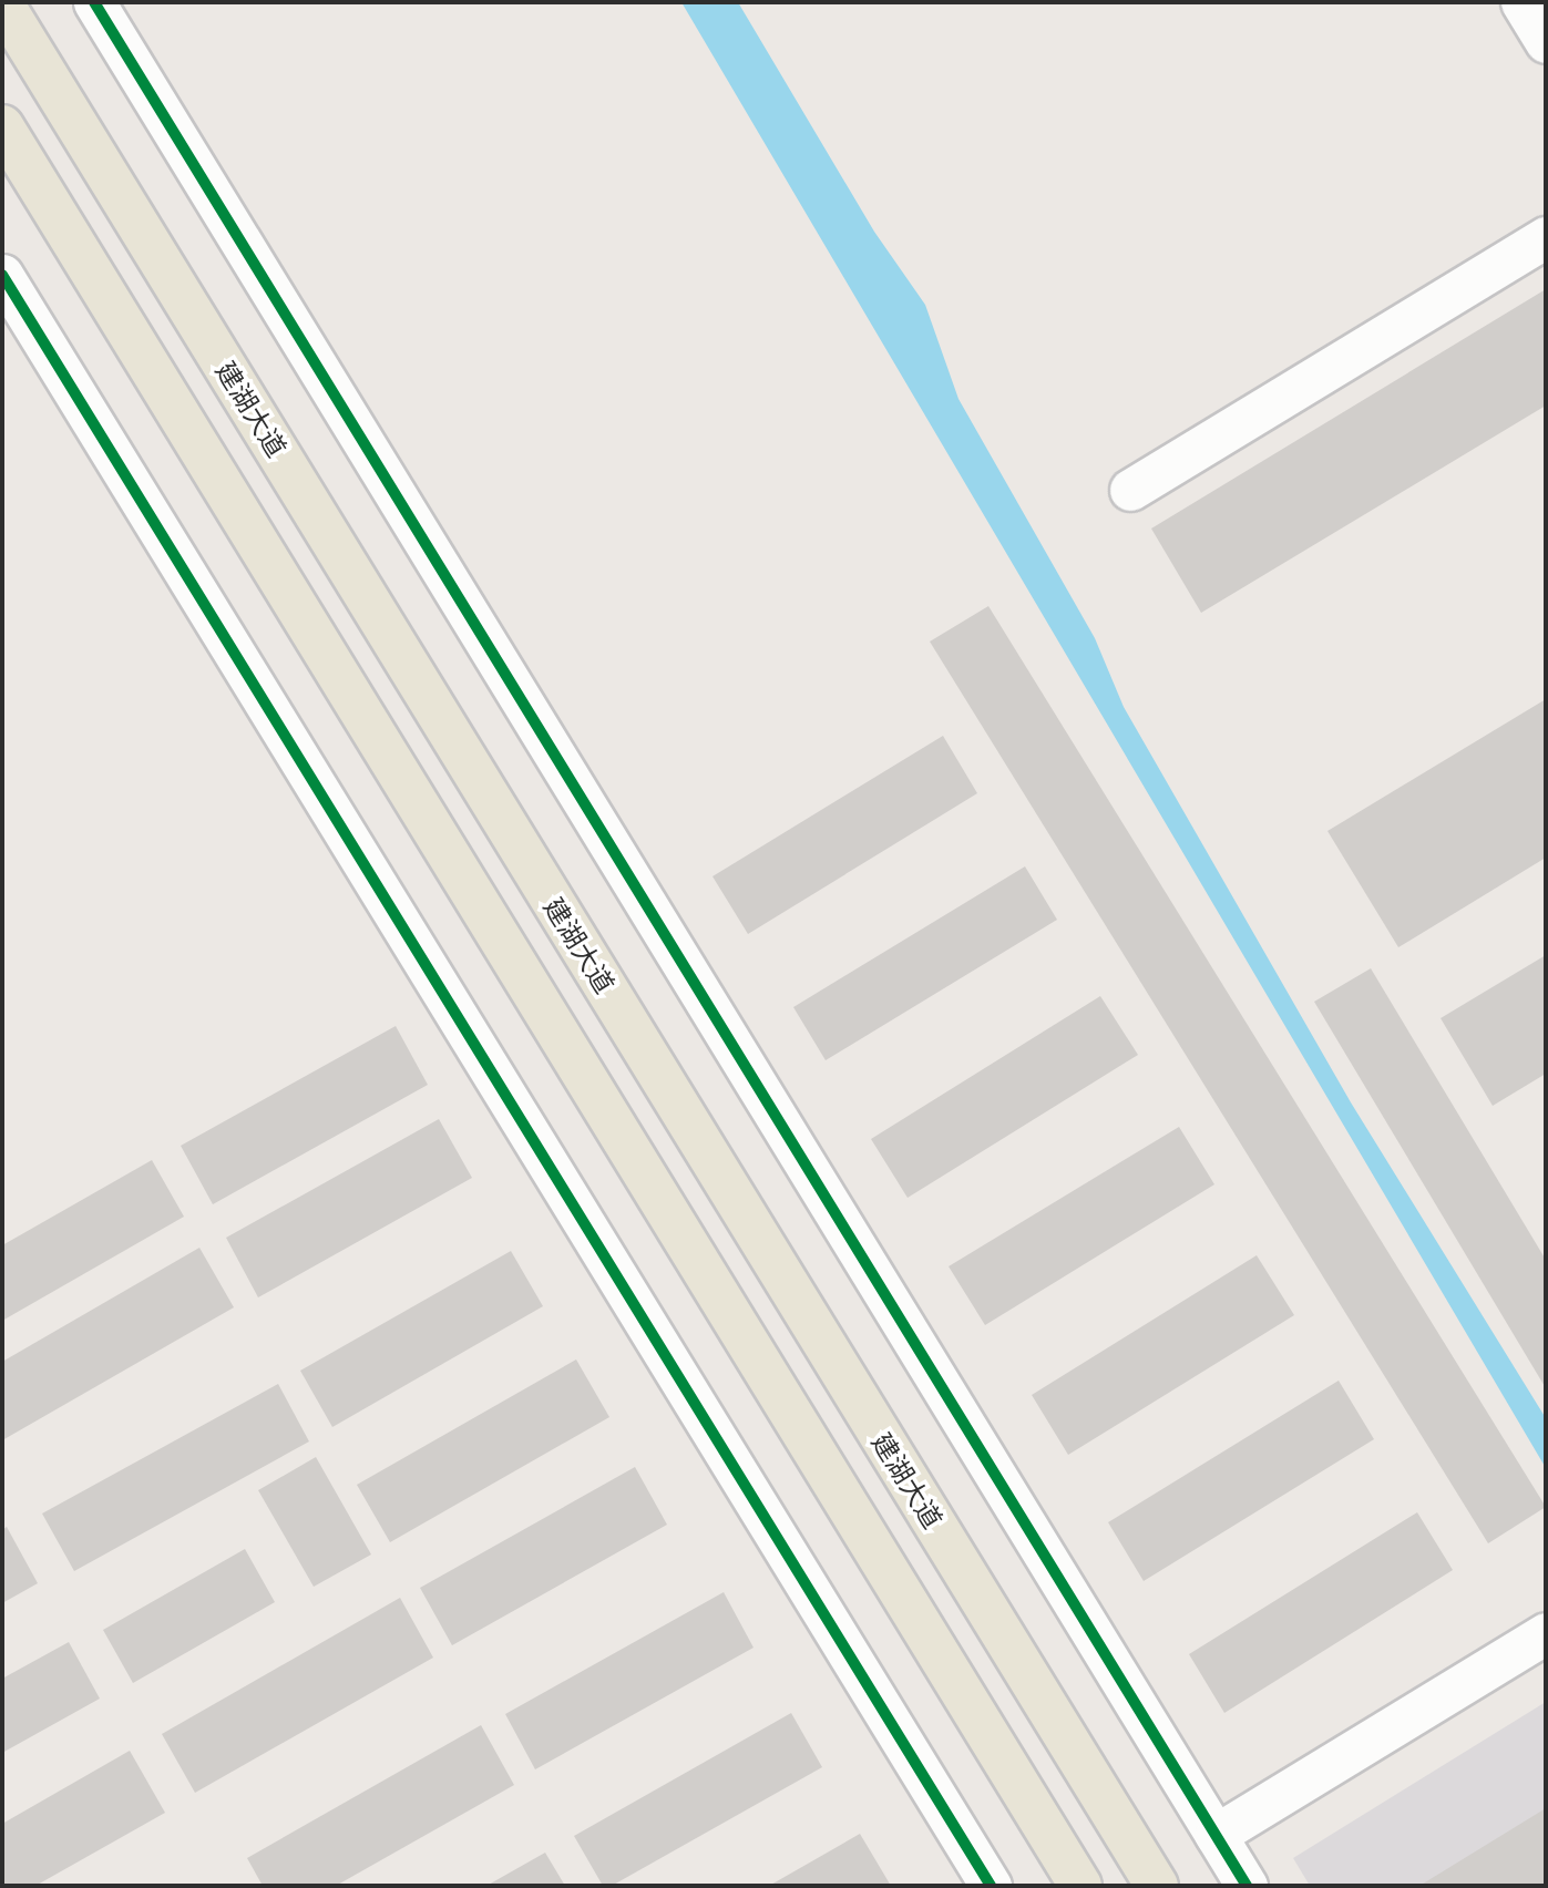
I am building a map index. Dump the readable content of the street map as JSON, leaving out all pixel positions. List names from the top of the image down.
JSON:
{
  "streets": {
    "main road": ["建湖大道"]
  }
}
